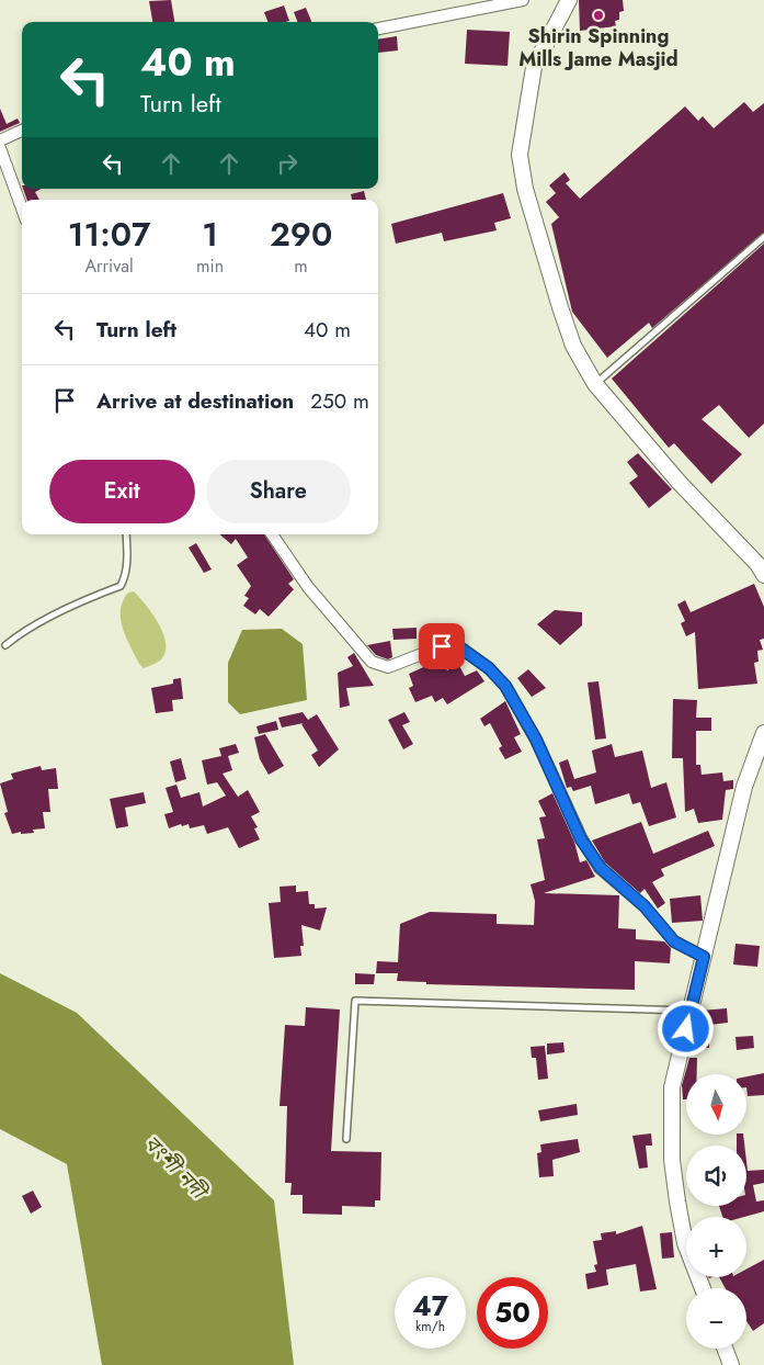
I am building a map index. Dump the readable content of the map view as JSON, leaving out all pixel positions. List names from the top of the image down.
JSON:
{
  "water": ["বংশী নদী"],
  "places": ["Shirin Spinning Mills Jame Masjid"],
  "north": "bottom",
  "page": {
    "turn": ["40 m", "Turn left"],
    "eta": [
      "11:07",
      "Arrival",
      "1",
      "min",
      "290",
      "m"
    ],
    "list": [
      {
        "name": "Turn left",
        "value": "40 m"
      },
      {
        "name": "Arrive at destination",
        "value": "250 m"
      }
    ],
    "buttons": ["Exit", "Share"],
    "map_buttons": ["+", "−"],
    "speed": "47 km/h",
    "limit": "50"
  }
}
